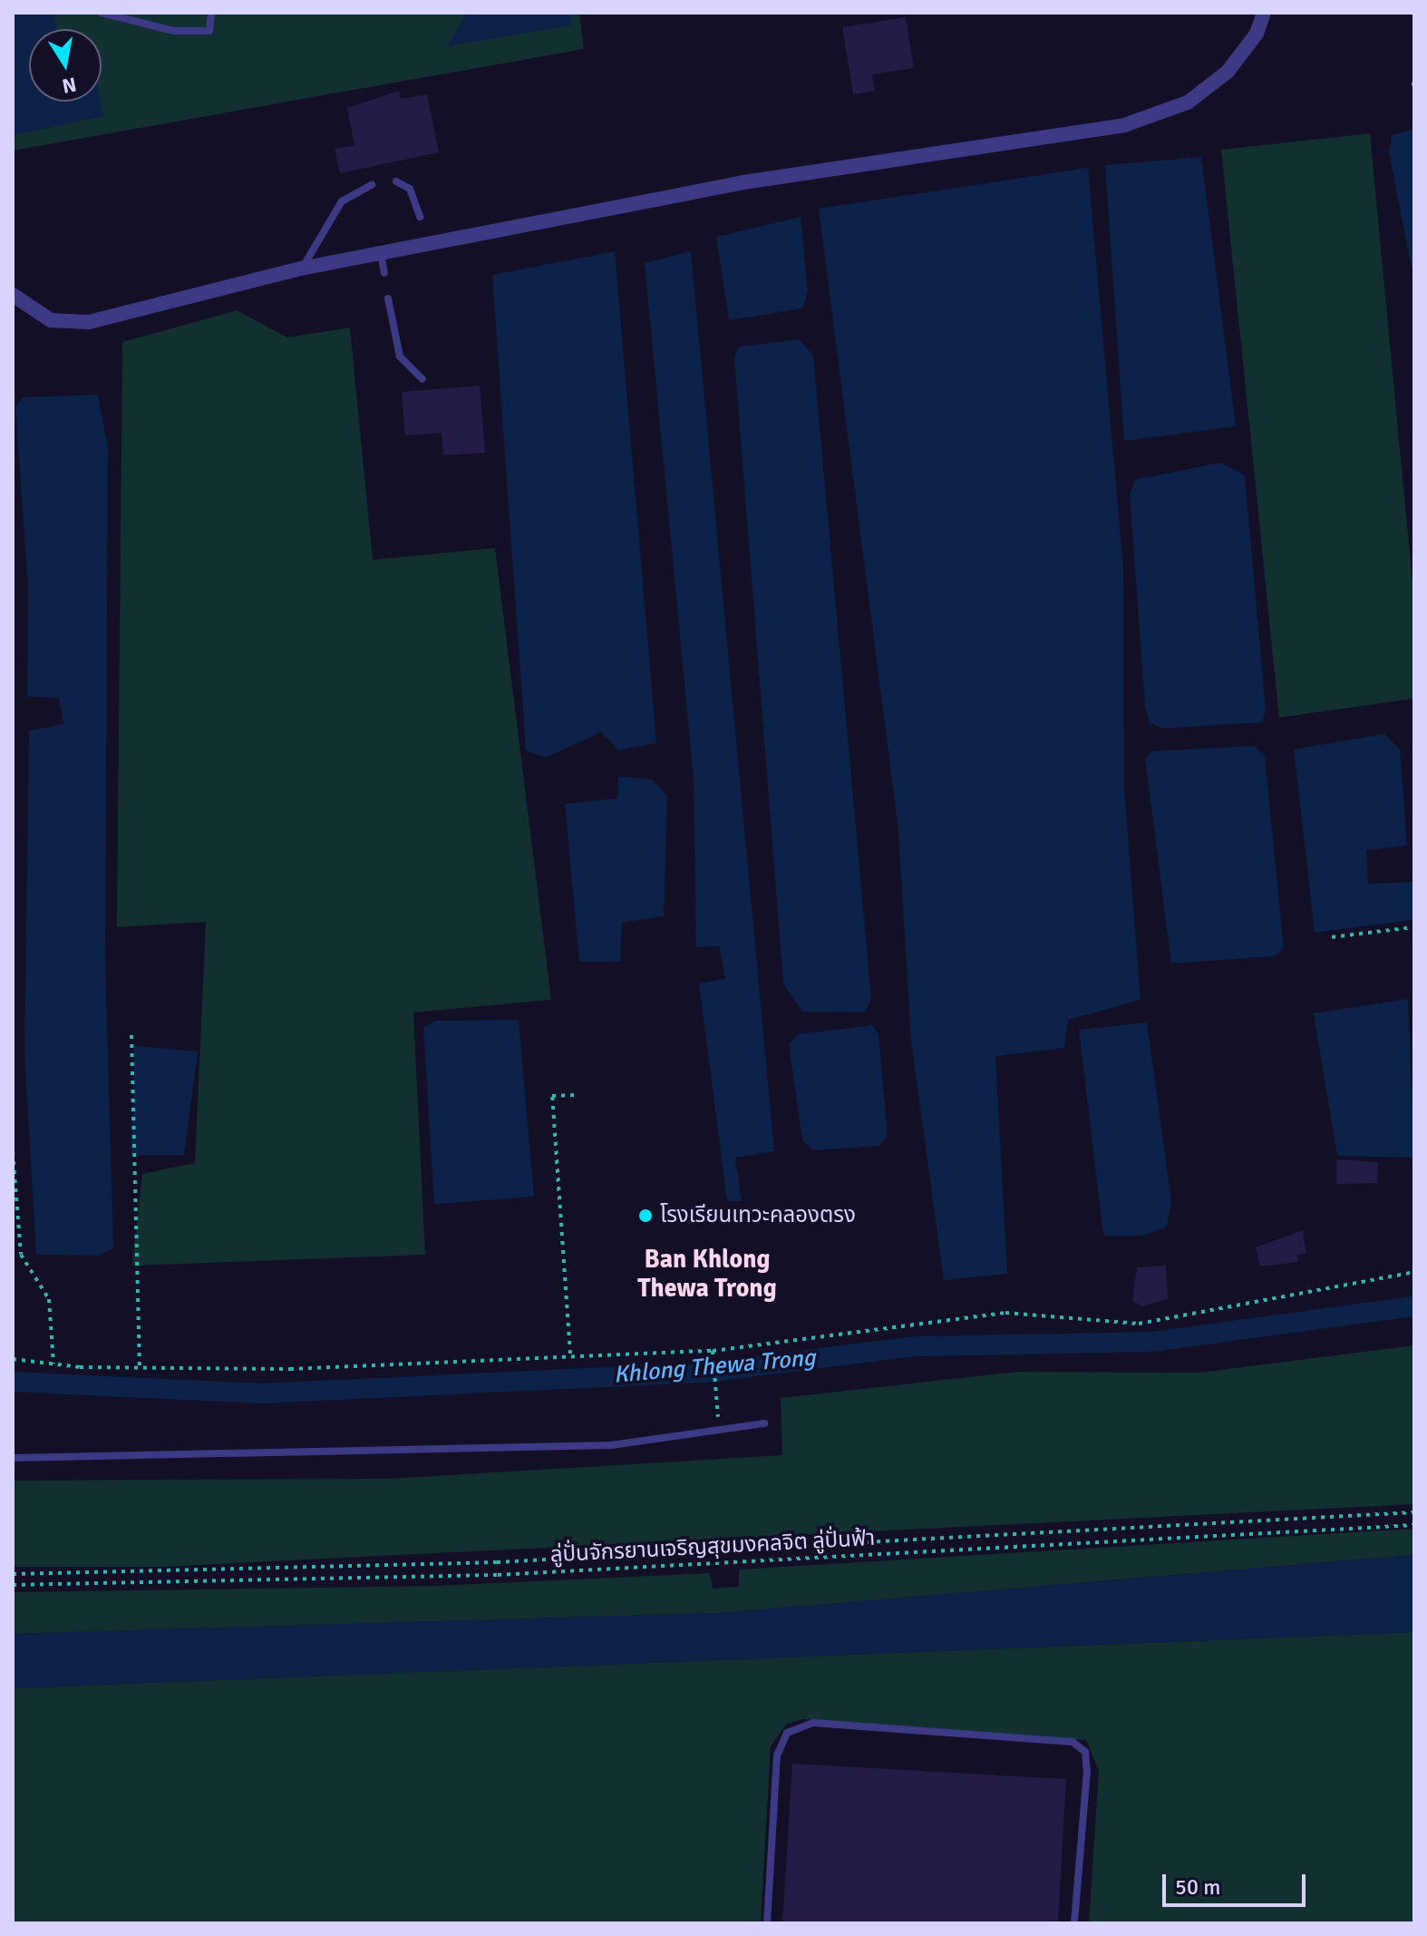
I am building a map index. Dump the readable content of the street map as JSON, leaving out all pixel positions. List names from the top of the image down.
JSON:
{
  "streets": {
    "path": ["ลู่ปั่นจักรยานเจริญสุขมงคลจิต ลู่ปั่นฟ้า"]
  },
  "districts": ["Ban Khlong Thewa Trong"],
  "water": ["Khlong Thewa Trong"],
  "places": ["โรงเรียนเทวะคลองตรง"],
  "scale_bar": "50 m",
  "north": "bottom"
}
